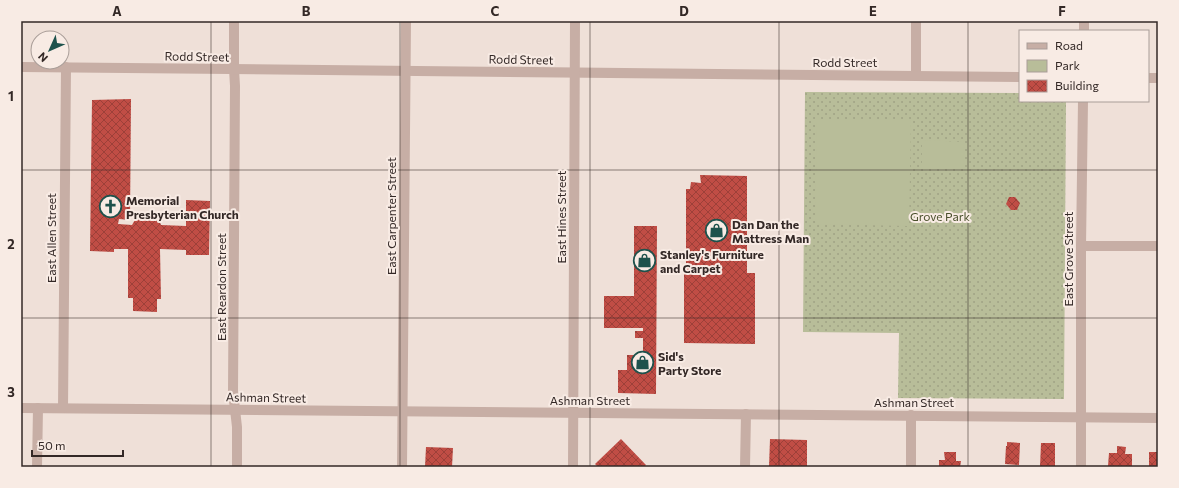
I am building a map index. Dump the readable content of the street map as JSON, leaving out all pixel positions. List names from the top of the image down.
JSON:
{
  "streets": {
    "street": [
      "Rodd Street",
      "East Carpenter Street",
      "East Hines Street",
      "East Allen Street",
      "East Grove Street",
      "East Reardon Street",
      "Ashman Street"
    ]
  },
  "crossings": [
    ["Rodd Street", "East Carpenter Street"],
    ["Rodd Street", "East Hines Street"],
    ["Rodd Street", "East Reardon Street"],
    ["East Carpenter Street", "Ashman Street"],
    ["East Hines Street", "Ashman Street"],
    ["East Allen Street", "Ashman Street"],
    ["East Grove Street", "Ashman Street"],
    ["East Reardon Street", "Ashman Street"]
  ],
  "parks": ["Grove Park"],
  "places": {
    "church": ["Memorial Presbyterian Church"],
    "shop": ["Dan Dan the Mattress Man", "Stanley's Furniture and Carpet", "Sid's Party Store"]
  },
  "legend": ["Road", "Park", "Building"],
  "scale_bar": "50 m",
  "north": "bottom left",
  "grid": {
    "columns": [
      "A",
      "B",
      "C",
      "D",
      "E",
      "F"
    ],
    "rows": ["1", "2", "3"]
  }
}
